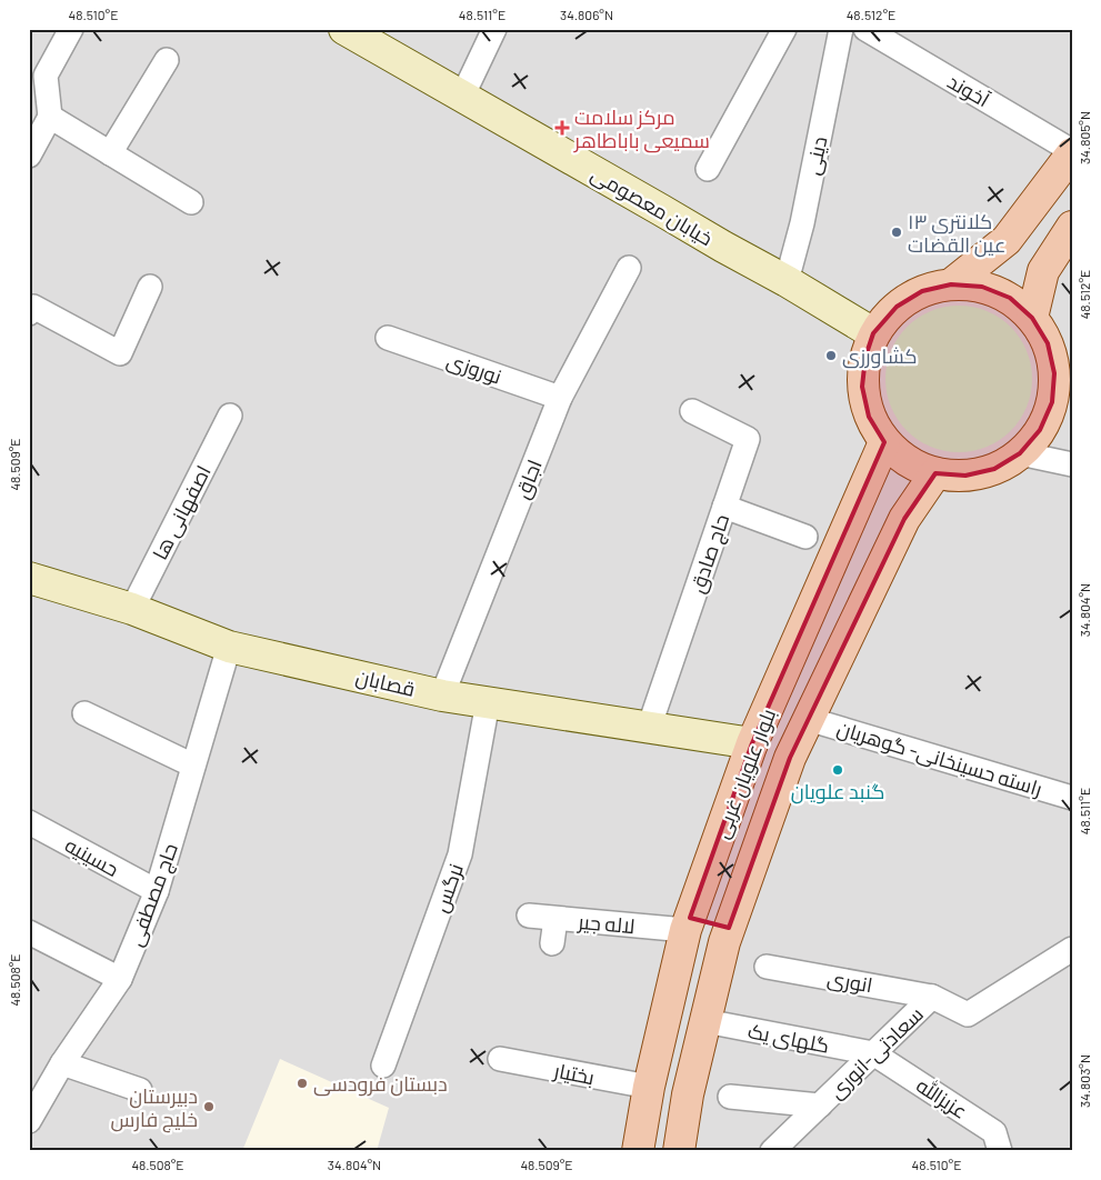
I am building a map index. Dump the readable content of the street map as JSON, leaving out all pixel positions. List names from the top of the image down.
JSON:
{
  "streets": {
    "main road": ["بلوار علویان غربی"],
    "street": [
      "آخوند",
      "دینی",
      "خیابان معصومی",
      "نوروزی",
      "اجاق",
      "اصفهانی ها",
      "حاج صادق",
      "قصابان",
      "راسته حسینخانی- گوهریان",
      "حسینیه",
      "نرگس",
      "حاج مصطفی",
      "لاله جیر",
      "انوری",
      "گلهای یک",
      "سعادتی-انوری",
      "بختیار",
      "عزیزالله"
    ]
  },
  "crossings": [
    ["دینی", "خیابان معصومی"],
    ["خیابان معصومی", "بلوار علویان غربی"],
    ["نوروزی", "اجاق"],
    ["اجاق", "قصابان"],
    ["اصفهانی ها", "قصابان"],
    ["حاج صادق", "قصابان"],
    ["قصابان", "بلوار علویان غربی"],
    ["قصابان", "نرگس"],
    ["قصابان", "حاج مصطفی"],
    ["راسته حسینخانی- گوهریان", "بلوار علویان غربی"],
    ["بلوار علویان غربی", "لاله جیر"],
    ["بلوار علویان غربی", "گلهای یک"],
    ["بلوار علویان غربی", "بختیار"],
    ["حسینیه", "حاج مصطفی"],
    ["انوری", "سعادتی-انوری"],
    ["گلهای یک", "سعادتی-انوری"],
    ["گلهای یک", "عزیزالله"],
    ["سعادتی-انوری", "عزیزالله"]
  ],
  "places": {
    "health": ["مرکز سلامت سمیعی باباطاهر"],
    "other": [
      "کلانتری ۱۳ عین القضات",
      "کشاورزی",
      "گنبد علویان",
      "دبستان فرودسی",
      "دبیرستان خلیج فارس"
    ]
  },
  "coordinates": [
    "48.510°E",
    "48.511°E",
    "34.806°N",
    "48.512°E",
    "34.805°N",
    "48.509°E",
    "34.804°N",
    "48.508°E",
    "34.803°N"
  ]
}
